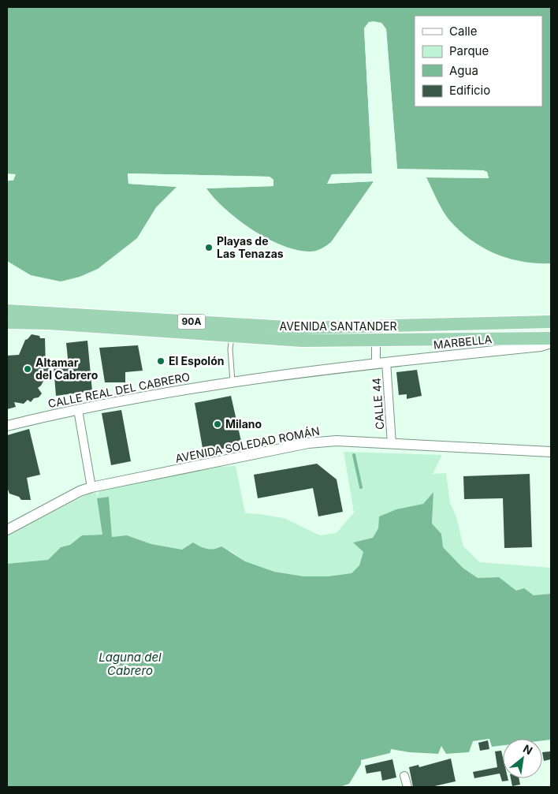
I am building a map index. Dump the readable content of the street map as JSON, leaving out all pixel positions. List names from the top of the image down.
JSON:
{
  "streets": {
    "highway": ["90A", "AVENIDA SANTANDER"],
    "street": [
      "MARBELLA",
      "CALLE REAL DEL CABRERO",
      "CALLE 44",
      "AVENIDA SOLEDAD ROMÁN"
    ]
  },
  "crossings": [
    ["AVENIDA SANTANDER", "CALLE 44"],
    ["MARBELLA", "CALLE REAL DEL CABRERO"],
    ["MARBELLA", "CALLE 44"],
    ["CALLE REAL DEL CABRERO", "CALLE 44"],
    ["CALLE 44", "AVENIDA SOLEDAD ROMÁN"]
  ],
  "water": ["Laguna del Cabrero"],
  "places": [
    "Playas de Las Tenazas",
    "El Espolón",
    "Altamar del Cabrero",
    "Milano"
  ],
  "legend": [
    "Calle",
    "Parque",
    "Agua",
    "Edificio"
  ],
  "north": "top right"
}
